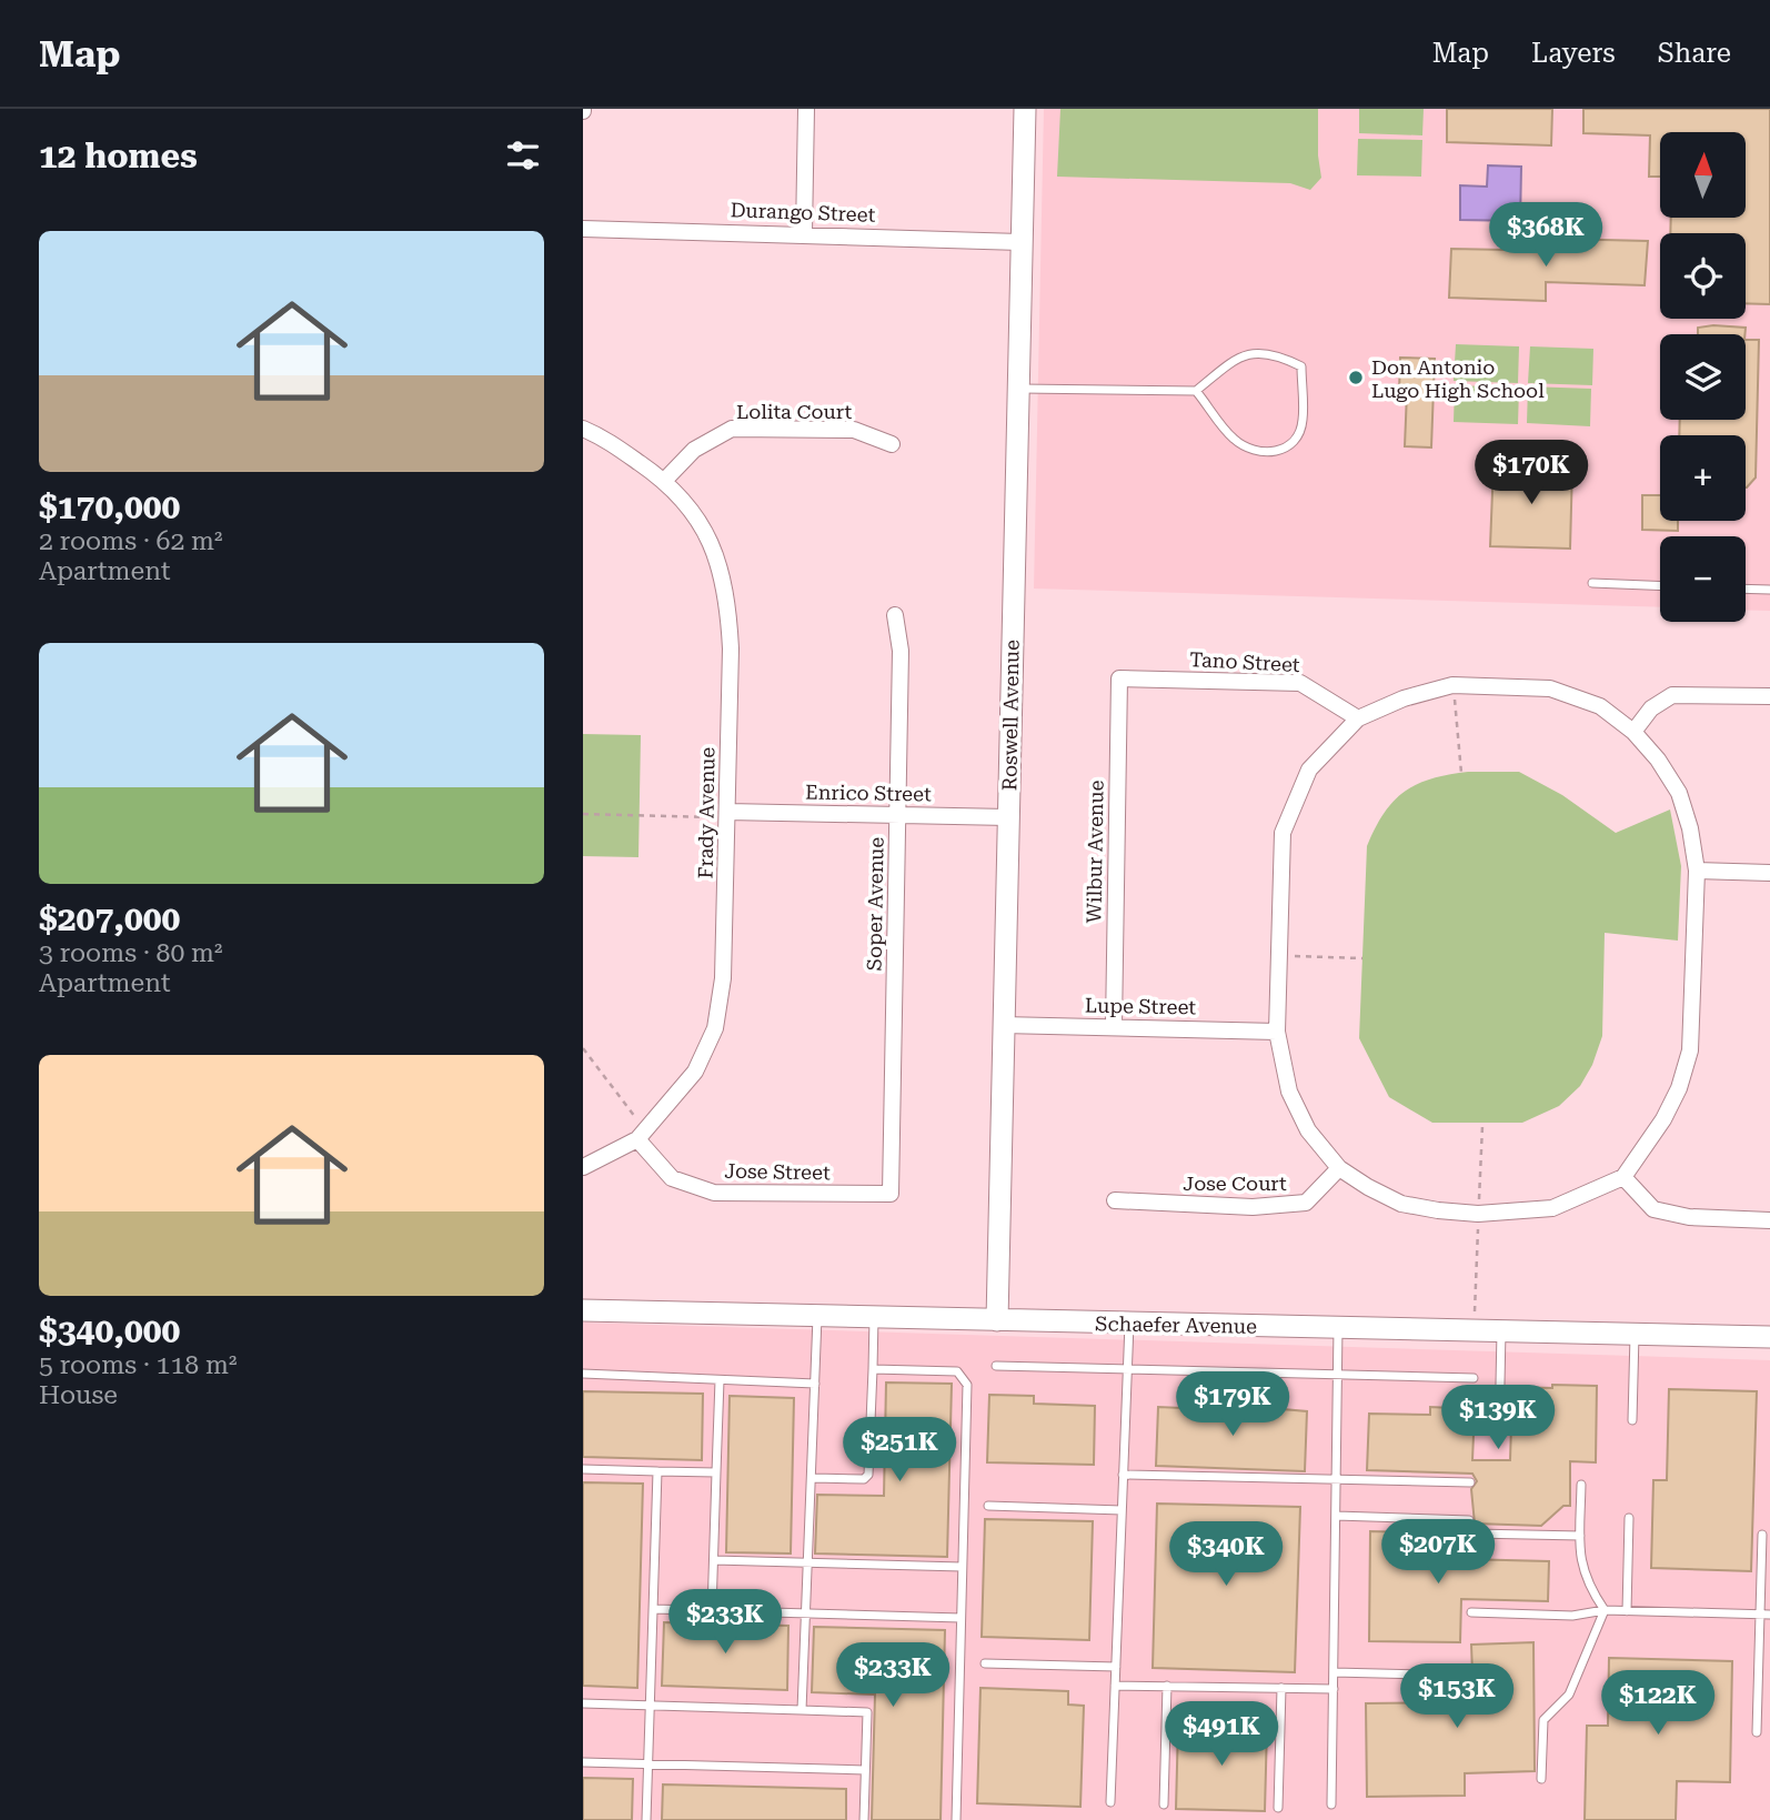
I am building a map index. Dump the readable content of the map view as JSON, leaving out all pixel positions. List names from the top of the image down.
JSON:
{
  "streets": {
    "street": [
      "Durango Street",
      "Lolita Court",
      "Tano Street",
      "Roswell Avenue",
      "Enrico Street",
      "Frady Avenue",
      "Wilbur Avenue",
      "Soper Avenue",
      "Lupe Street",
      "Jose Street",
      "Jose Court",
      "Schaefer Avenue"
    ]
  },
  "crossings": [
    ["Durango Street", "Roswell Avenue"],
    ["Lolita Court", "Frady Avenue"],
    ["Tano Street", "Wilbur Avenue"],
    ["Roswell Avenue", "Enrico Street"],
    ["Roswell Avenue", "Lupe Street"],
    ["Roswell Avenue", "Schaefer Avenue"],
    ["Enrico Street", "Frady Avenue"],
    ["Enrico Street", "Soper Avenue"],
    ["Frady Avenue", "Jose Street"],
    ["Wilbur Avenue", "Lupe Street"],
    ["Soper Avenue", "Jose Street"]
  ],
  "places": ["Don Antonio Lugo High School"],
  "north": "top",
  "page": {
    "header": "Map",
    "nav": ["Map", "Layers", "Share"],
    "heading": "12 homes",
    "map_buttons": ["+", "−"],
    "list": [
      {
        "name": "$170,000",
        "note": "2 rooms · 62 m² · Apartment"
      },
      {
        "name": "$207,000",
        "note": "3 rooms · 80 m² · Apartment"
      },
      {
        "name": "$340,000",
        "note": "5 rooms · 118 m² · House"
      }
    ],
    "price": [
      "$368K",
      "$170K",
      "$179K",
      "$139K",
      "$251K",
      "$207K",
      "$340K",
      "$233K",
      "$233K",
      "$153K",
      "$122K",
      "$491K"
    ]
  }
}
